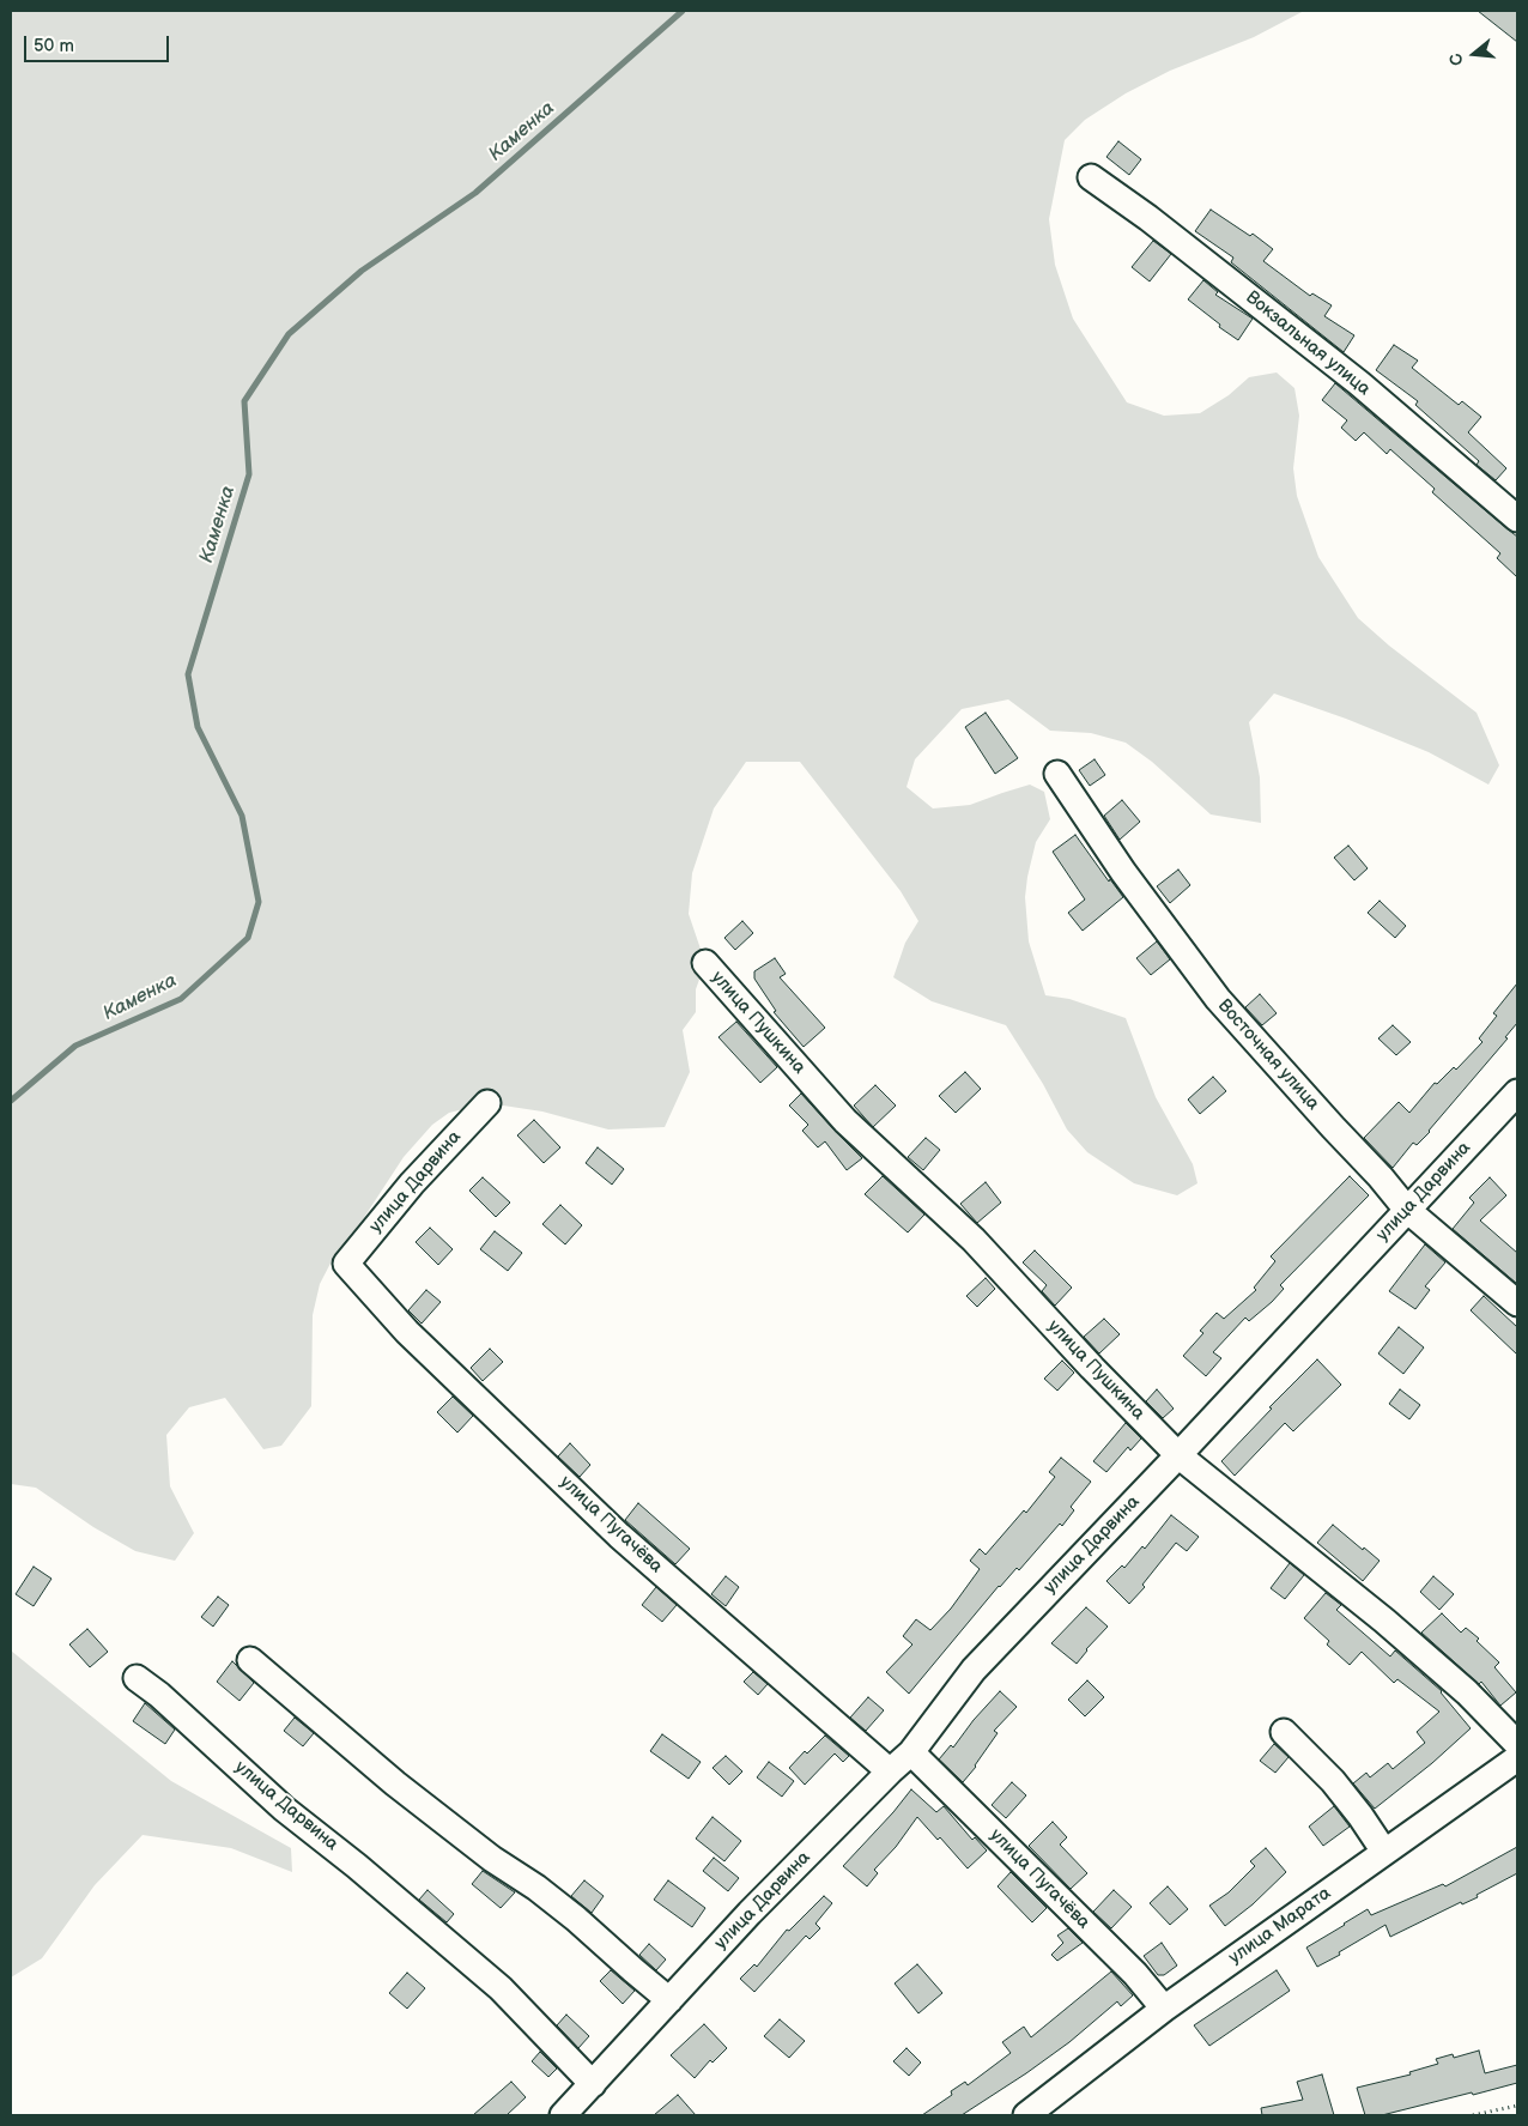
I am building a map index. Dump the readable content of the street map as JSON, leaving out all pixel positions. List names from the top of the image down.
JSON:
{
  "streets": {
    "street": [
      "Вокзальная улица",
      "улица Пушкина",
      "Восточная улица",
      "улица Дарвина",
      "улица Пугачёва",
      "улица Марата"
    ]
  },
  "crossings": [
    ["улица Пушкина", "улица Дарвина"],
    ["Восточная улица", "улица Дарвина"],
    ["улица Дарвина", "улица Пугачёва"],
    ["улица Пугачёва", "улица Марата"]
  ],
  "water": ["Каменка"],
  "scale_bar": "50 m",
  "north": "left"
}
